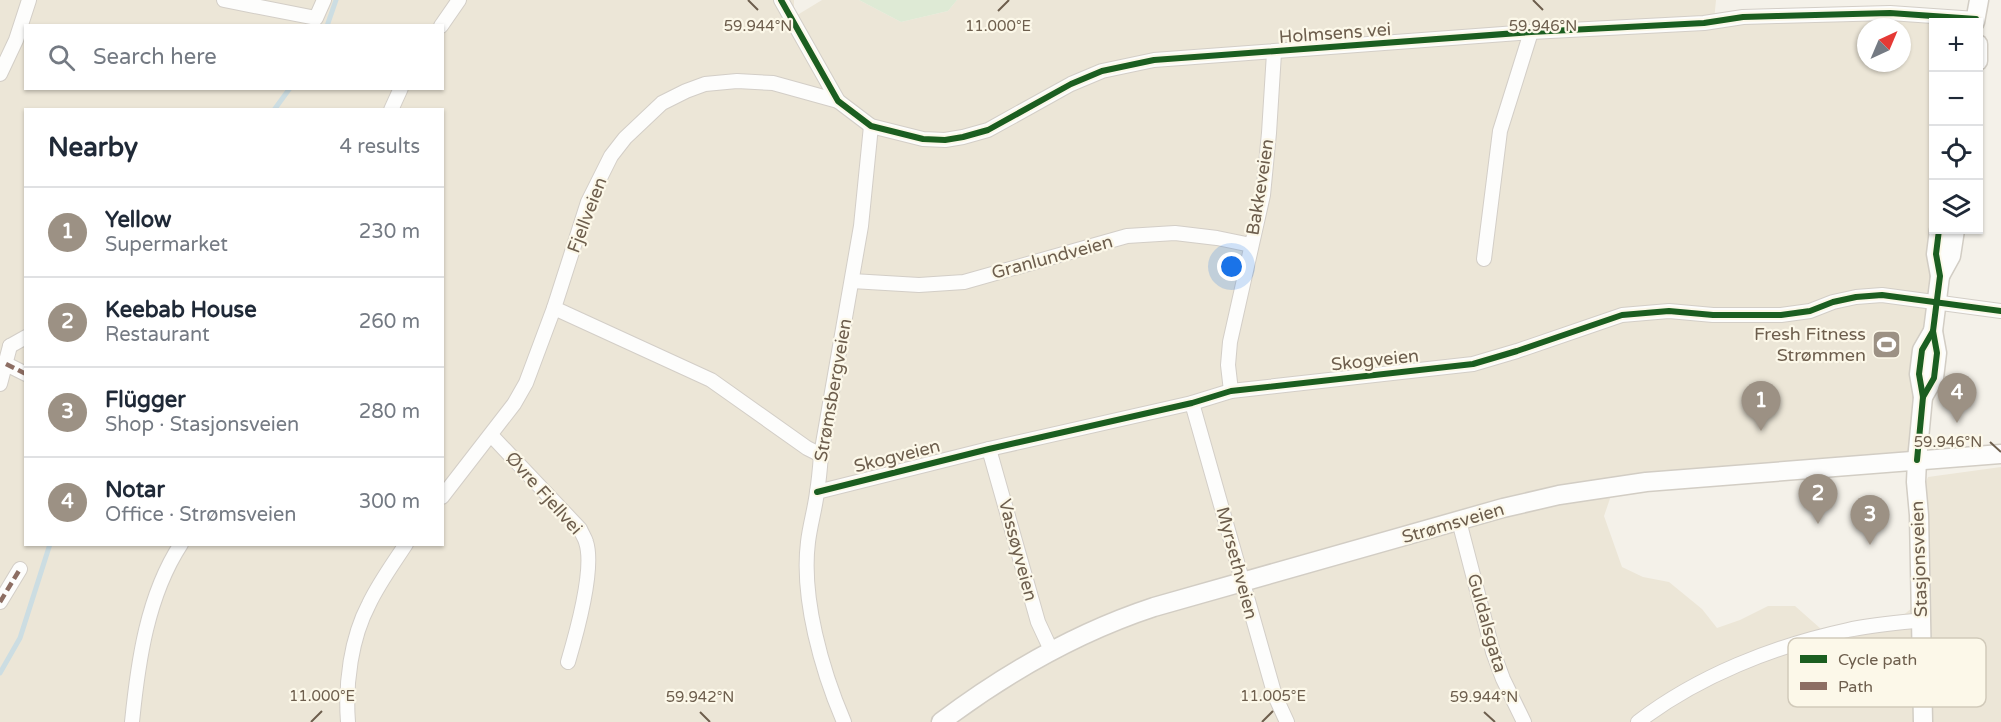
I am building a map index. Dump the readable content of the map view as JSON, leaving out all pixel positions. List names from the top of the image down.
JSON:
{
  "streets": {
    "main road": ["Strømsveien", "Stasjonsveien"],
    "street": [
      "Holmsens vei",
      "Bakkeveien",
      "Fjellveien",
      "Granlundveien",
      "Skogveien",
      "Strømsbergveien",
      "Øvre Fjellvei",
      "Vassøyveien",
      "Myrsethveien",
      "Guldalsgata"
    ]
  },
  "crossings": [
    ["Holmsens vei", "Bakkeveien"],
    ["Holmsens vei", "Fjellveien"],
    ["Holmsens vei", "Strømsbergveien"],
    ["Bakkeveien", "Granlundveien"],
    ["Bakkeveien", "Skogveien"],
    ["Fjellveien", "Øvre Fjellvei"],
    ["Granlundveien", "Strømsbergveien"],
    ["Skogveien", "Strømsbergveien"],
    ["Skogveien", "Vassøyveien"],
    ["Skogveien", "Stasjonsveien"],
    ["Skogveien", "Myrsethveien"],
    ["Strømsveien", "Vassøyveien"],
    ["Strømsveien", "Stasjonsveien"],
    ["Strømsveien", "Myrsethveien"],
    ["Strømsveien", "Guldalsgata"]
  ],
  "places": {
    "sports": ["Fresh Fitness Strømmen"]
  },
  "legend": ["Cycle path", "Path"],
  "north": "top right",
  "page": {
    "map_buttons": ["+", "−"],
    "search": "Search here",
    "heading": ["Nearby", "4 results"],
    "list": [
      {
        "mark": "1",
        "name": "Yellow",
        "note": "Supermarket",
        "value": "230 m"
      },
      {
        "mark": "2",
        "name": "Keebab House",
        "note": "Restaurant",
        "value": "260 m"
      },
      {
        "mark": "3",
        "name": "Flügger",
        "note": "Shop · Stasjonsveien",
        "value": "280 m"
      },
      {
        "mark": "4",
        "name": "Notar",
        "note": "Office · Strømsveien",
        "value": "300 m"
      }
    ],
    "pins": [
      "4",
      "1",
      "2",
      "3"
    ]
  },
  "coordinates": [
    "59.944°N",
    "59.946°N",
    "11.000°E",
    "11.005°E",
    "59.942°N"
  ]
}
